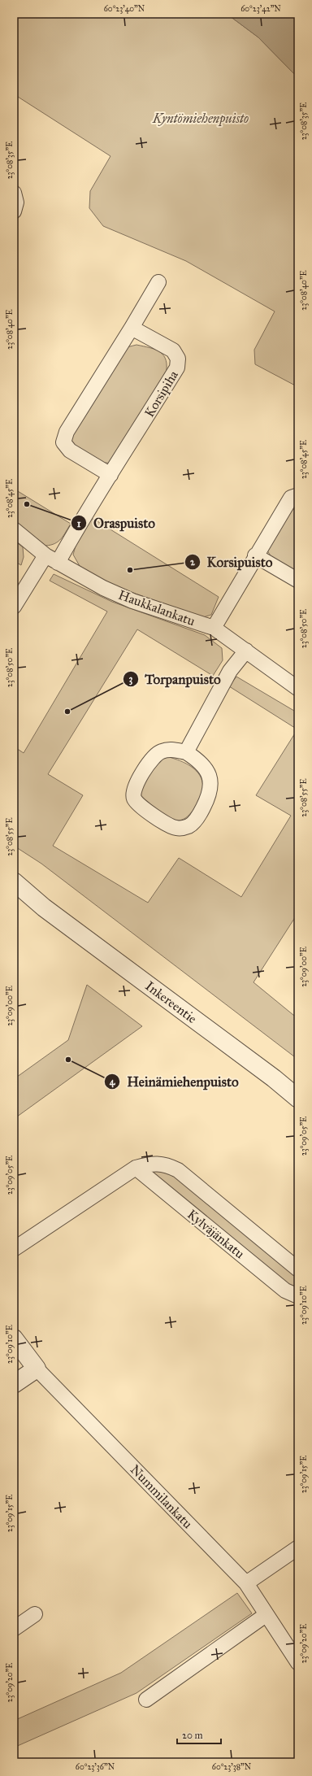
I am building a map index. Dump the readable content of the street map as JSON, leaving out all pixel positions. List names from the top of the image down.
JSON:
{
  "streets": {
    "street": [
      "Korsipiha",
      "Haukkalankatu",
      "Inkereentie",
      "Kylväjänkatu",
      "Nummilankatu"
    ]
  },
  "crossings": [
    ["Korsipiha", "Haukkalankatu"]
  ],
  "parks": ["Kyntömiehenpuisto"],
  "places": [
    "Oraspuisto",
    "Korsipuisto",
    "Torpanpuisto",
    "Heinämiehenpuisto"
  ],
  "scale_bar": "20 m",
  "coordinates": [
    "60°23'40\"N",
    "60°23'42\"N",
    "23°08'35\"E",
    "23°08'40\"E",
    "23°08'45\"E",
    "23°08'50\"E",
    "23°08'55\"E",
    "23°09'00\"E",
    "23°09'05\"E",
    "23°09'10\"E",
    "23°09'15\"E",
    "23°09'20\"E",
    "60°23'36\"N",
    "60°23'38\"N"
  ]
}
